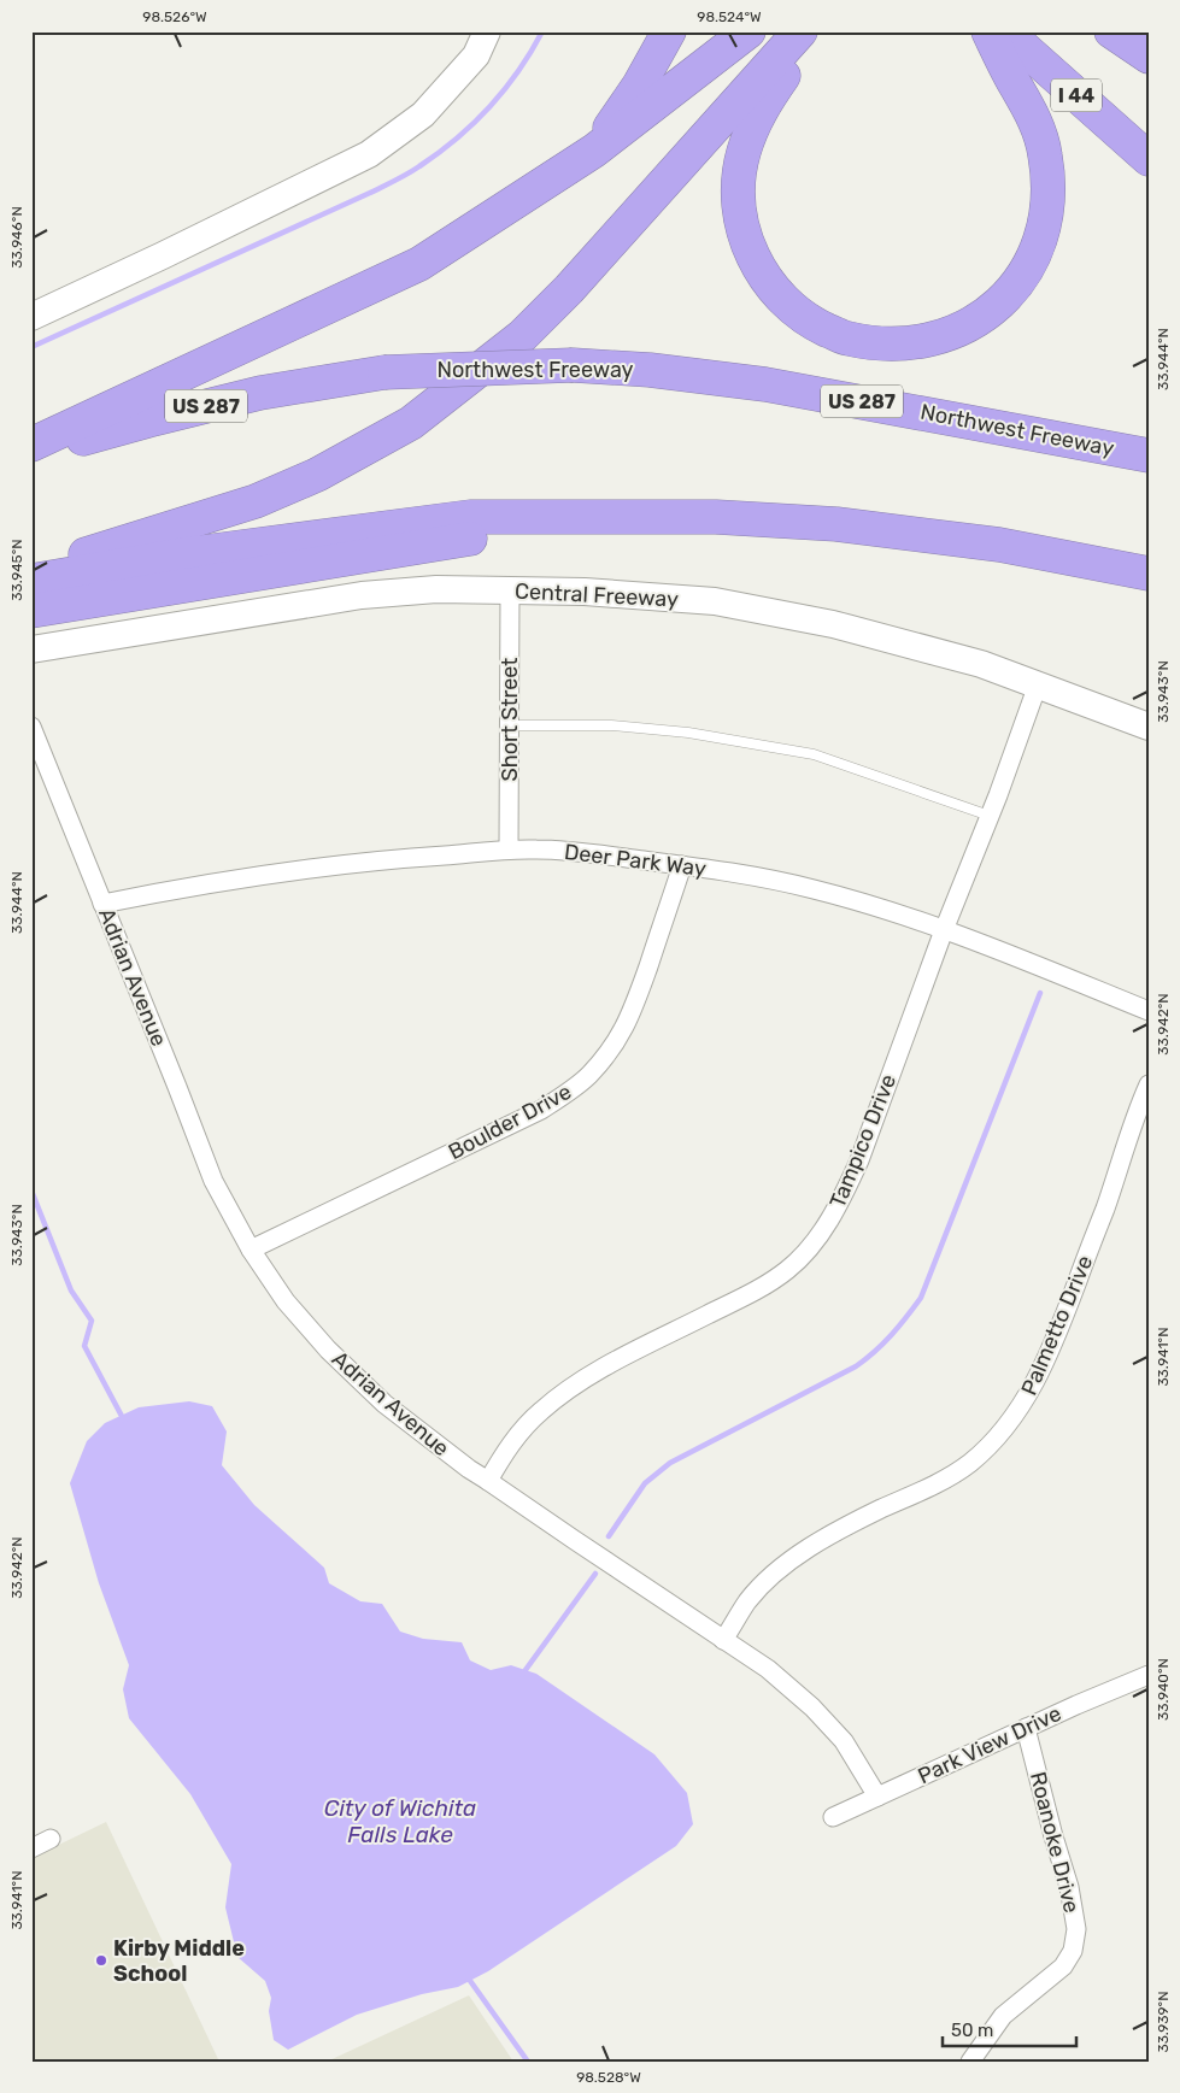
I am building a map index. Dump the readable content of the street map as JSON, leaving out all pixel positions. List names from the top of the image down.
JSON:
{
  "streets": {
    "highway": ["I 44", "Northwest Freeway", "US 287"],
    "main road": ["Central Freeway"],
    "street": [
      "Short Street",
      "Deer Park Way",
      "Adrian Avenue",
      "Boulder Drive",
      "Tampico Drive",
      "Palmetto Drive",
      "Park View Drive",
      "Roanoke Drive"
    ]
  },
  "crossings": [
    ["Central Freeway", "Short Street"],
    ["Central Freeway", "Tampico Drive"],
    ["Short Street", "Deer Park Way"],
    ["Deer Park Way", "Adrian Avenue"],
    ["Deer Park Way", "Boulder Drive"],
    ["Deer Park Way", "Tampico Drive"],
    ["Adrian Avenue", "Boulder Drive"],
    ["Adrian Avenue", "Tampico Drive"],
    ["Adrian Avenue", "Palmetto Drive"],
    ["Adrian Avenue", "Park View Drive"],
    ["Park View Drive", "Roanoke Drive"]
  ],
  "water": ["City of Wichita Falls Lake"],
  "places": ["Kirby Middle School"],
  "scale_bar": "50 m",
  "coordinates": [
    "98.526°W",
    "98.524°W",
    "33.946°N",
    "33.944°N",
    "33.945°N",
    "33.943°N",
    "33.942°N",
    "33.941°N",
    "33.940°N",
    "33.939°N",
    "98.528°W"
  ]
}
